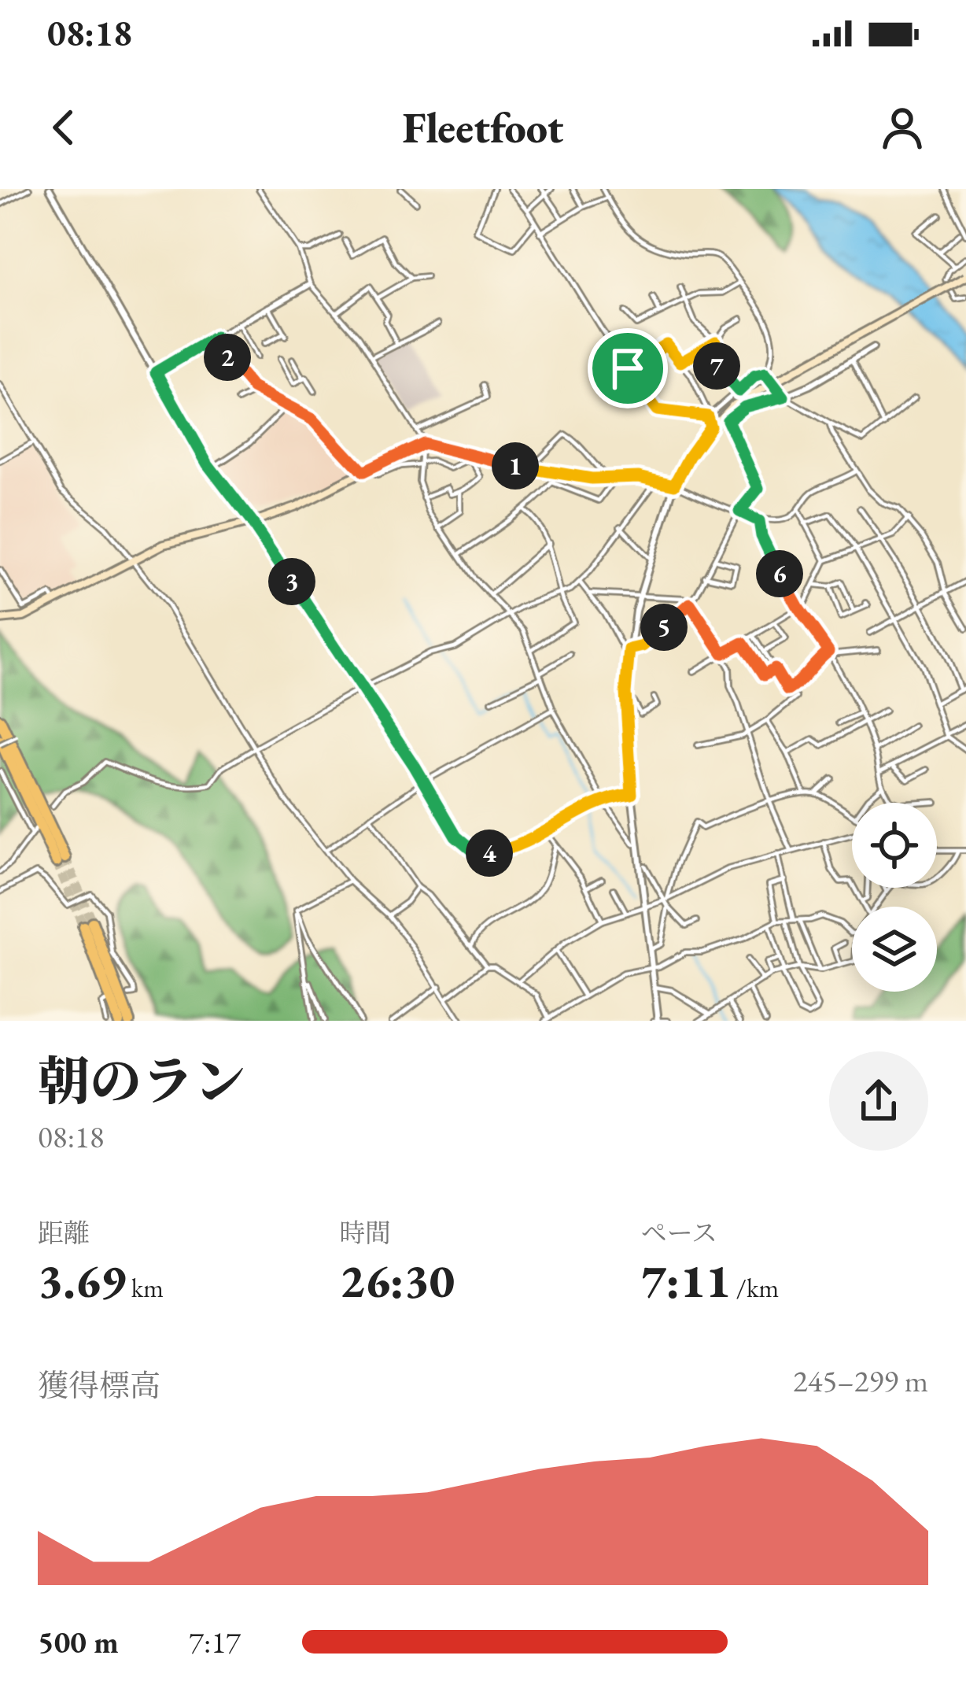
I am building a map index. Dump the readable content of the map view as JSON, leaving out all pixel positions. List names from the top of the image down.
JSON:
{
  "page": {
    "status": "08:18",
    "header": "Fleetfoot",
    "pins": [
      "2",
      "7",
      "1",
      "6",
      "3",
      "5",
      "4"
    ],
    "heading": ["朝のラン", "08:18"],
    "stats": [
      ["距離", "3.69 km"],
      ["時間", "26:30"],
      ["ペース", "7:11 /km"]
    ],
    "chart": ["獲得標高", "245–299 m"],
    "list": [
      {
        "name": "500 m",
        "note": "7:17"
      }
    ]
  }
}
